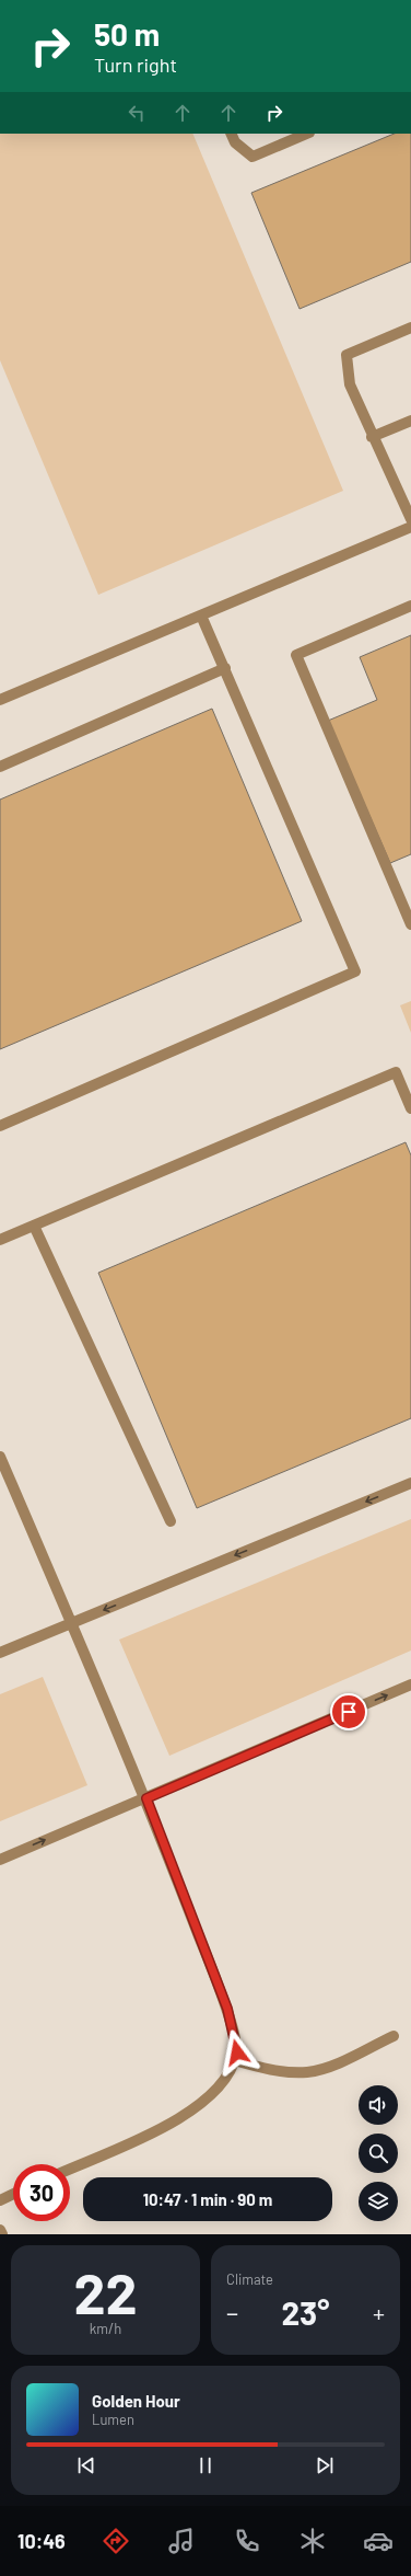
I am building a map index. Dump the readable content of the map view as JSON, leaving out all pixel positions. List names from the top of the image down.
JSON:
{
  "page": {
    "turn": ["50 m", "Turn right"],
    "limit": "30",
    "trip": "10:47 · 1 min · 90 m",
    "tile": [
      ["22", "km/h"],
      "Climate"
    ],
    "heat": ["−", "23°", "+"],
    "song": ["Golden Hour", "Lumen"],
    "tabs": "10:46"
  }
}
